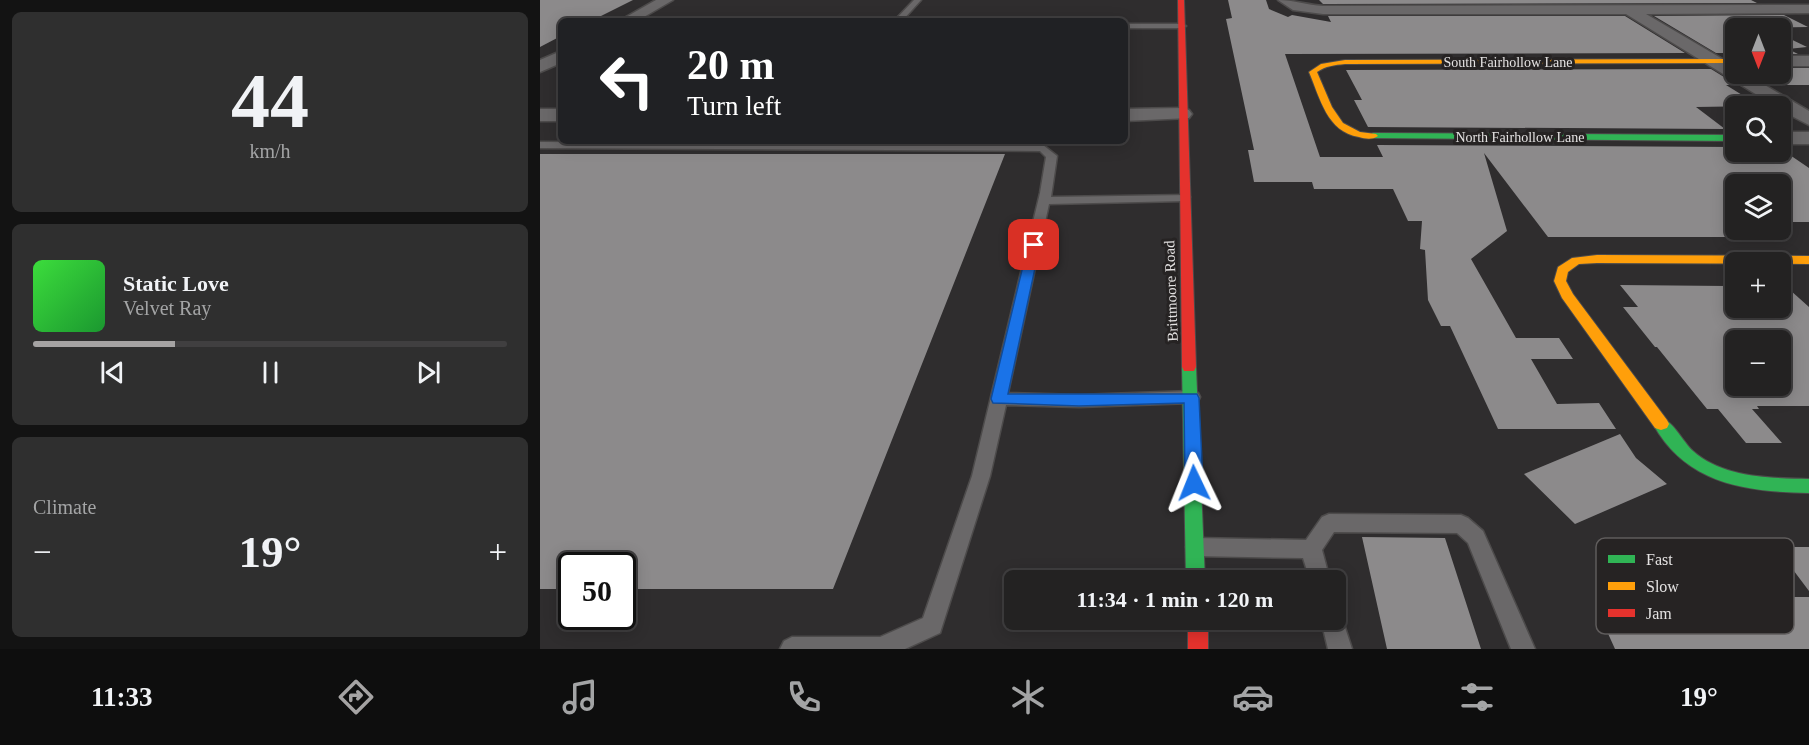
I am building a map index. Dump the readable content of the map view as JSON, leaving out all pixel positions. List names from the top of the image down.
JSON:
{
  "streets": {
    "street": ["South Fairhollow Lane", "North Fairhollow Lane", "Brittmoore Road"]
  },
  "crossings": [
    ["South Fairhollow Lane", "North Fairhollow Lane"]
  ],
  "legend": ["Fast", "Slow", "Jam"],
  "north": "bottom",
  "page": {
    "tile": [
      ["44", "km/h"],
      "Climate"
    ],
    "map_buttons": ["+", "−"],
    "turn": ["20 m", "Turn left"],
    "song": ["Static Love", "Velvet Ray"],
    "heat": ["−", "19°", "+"],
    "limit": "50",
    "trip": "11:34 · 1 min · 120 m",
    "tabs": ["11:33", "19°"]
  }
}
